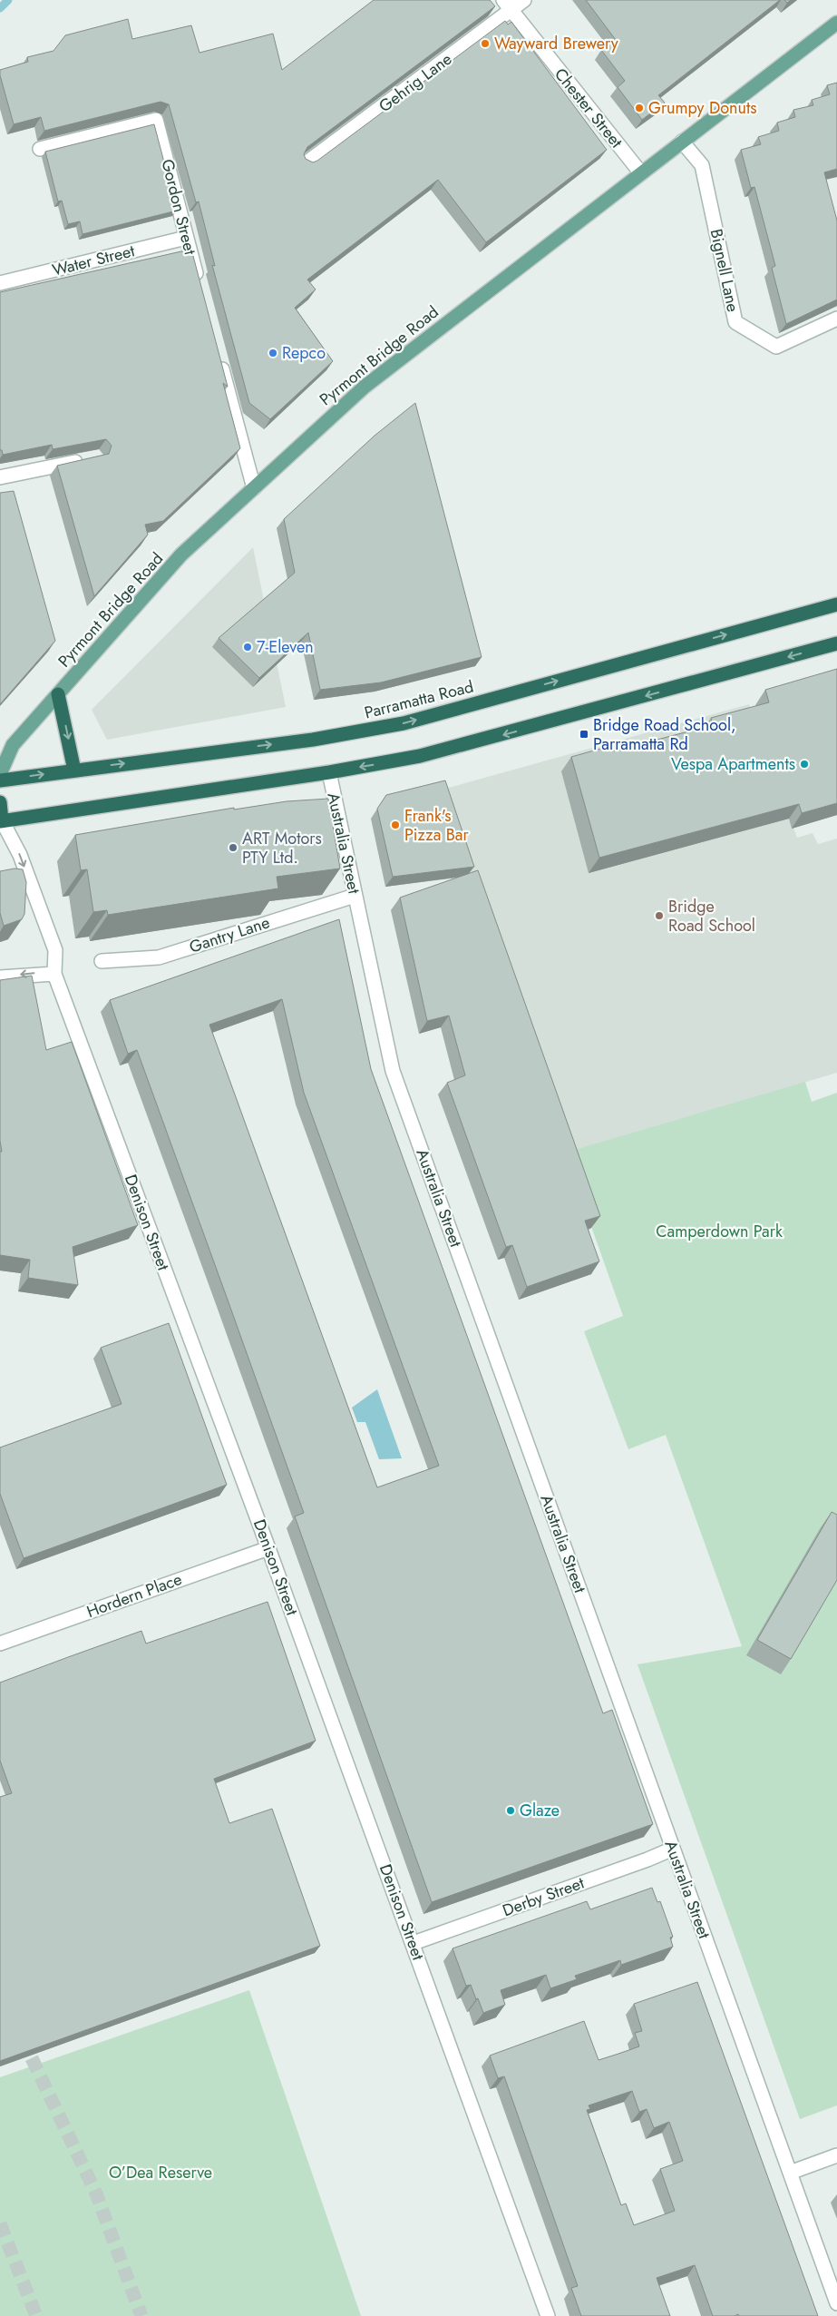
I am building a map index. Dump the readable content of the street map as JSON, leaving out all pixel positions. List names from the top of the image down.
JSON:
{
  "streets": {
    "highway": ["Parramatta Road"],
    "main road": ["Pyrmont Bridge Road"],
    "street": [
      "Gehrig Lane",
      "Chester Street",
      "Gordon Street",
      "Water Street",
      "Bignell Lane",
      "Australia Street",
      "Gantry Lane",
      "Denison Street",
      "Hordern Place",
      "Derby Street"
    ]
  },
  "crossings": [
    ["Gehrig Lane", "Chester Street"],
    ["Chester Street", "Pyrmont Bridge Road"],
    ["Gordon Street", "Water Street"],
    ["Bignell Lane", "Pyrmont Bridge Road"],
    ["Australia Street", "Gantry Lane"],
    ["Australia Street", "Derby Street"],
    ["Denison Street", "Hordern Place"],
    ["Denison Street", "Derby Street"]
  ],
  "parks": ["Camperdown Park", "O’Dea Reserve"],
  "places": {
    "other": [
      "Wayward Brewery",
      "Grumpy Donuts",
      "Repco",
      "7-Eleven",
      "Vespa Apartments",
      "Frank's Pizza Bar",
      "ART Motors PTY Ltd.",
      "Bridge Road School",
      "Glaze"
    ],
    "transit": ["Bridge Road School, Parramatta Rd"]
  }
}
